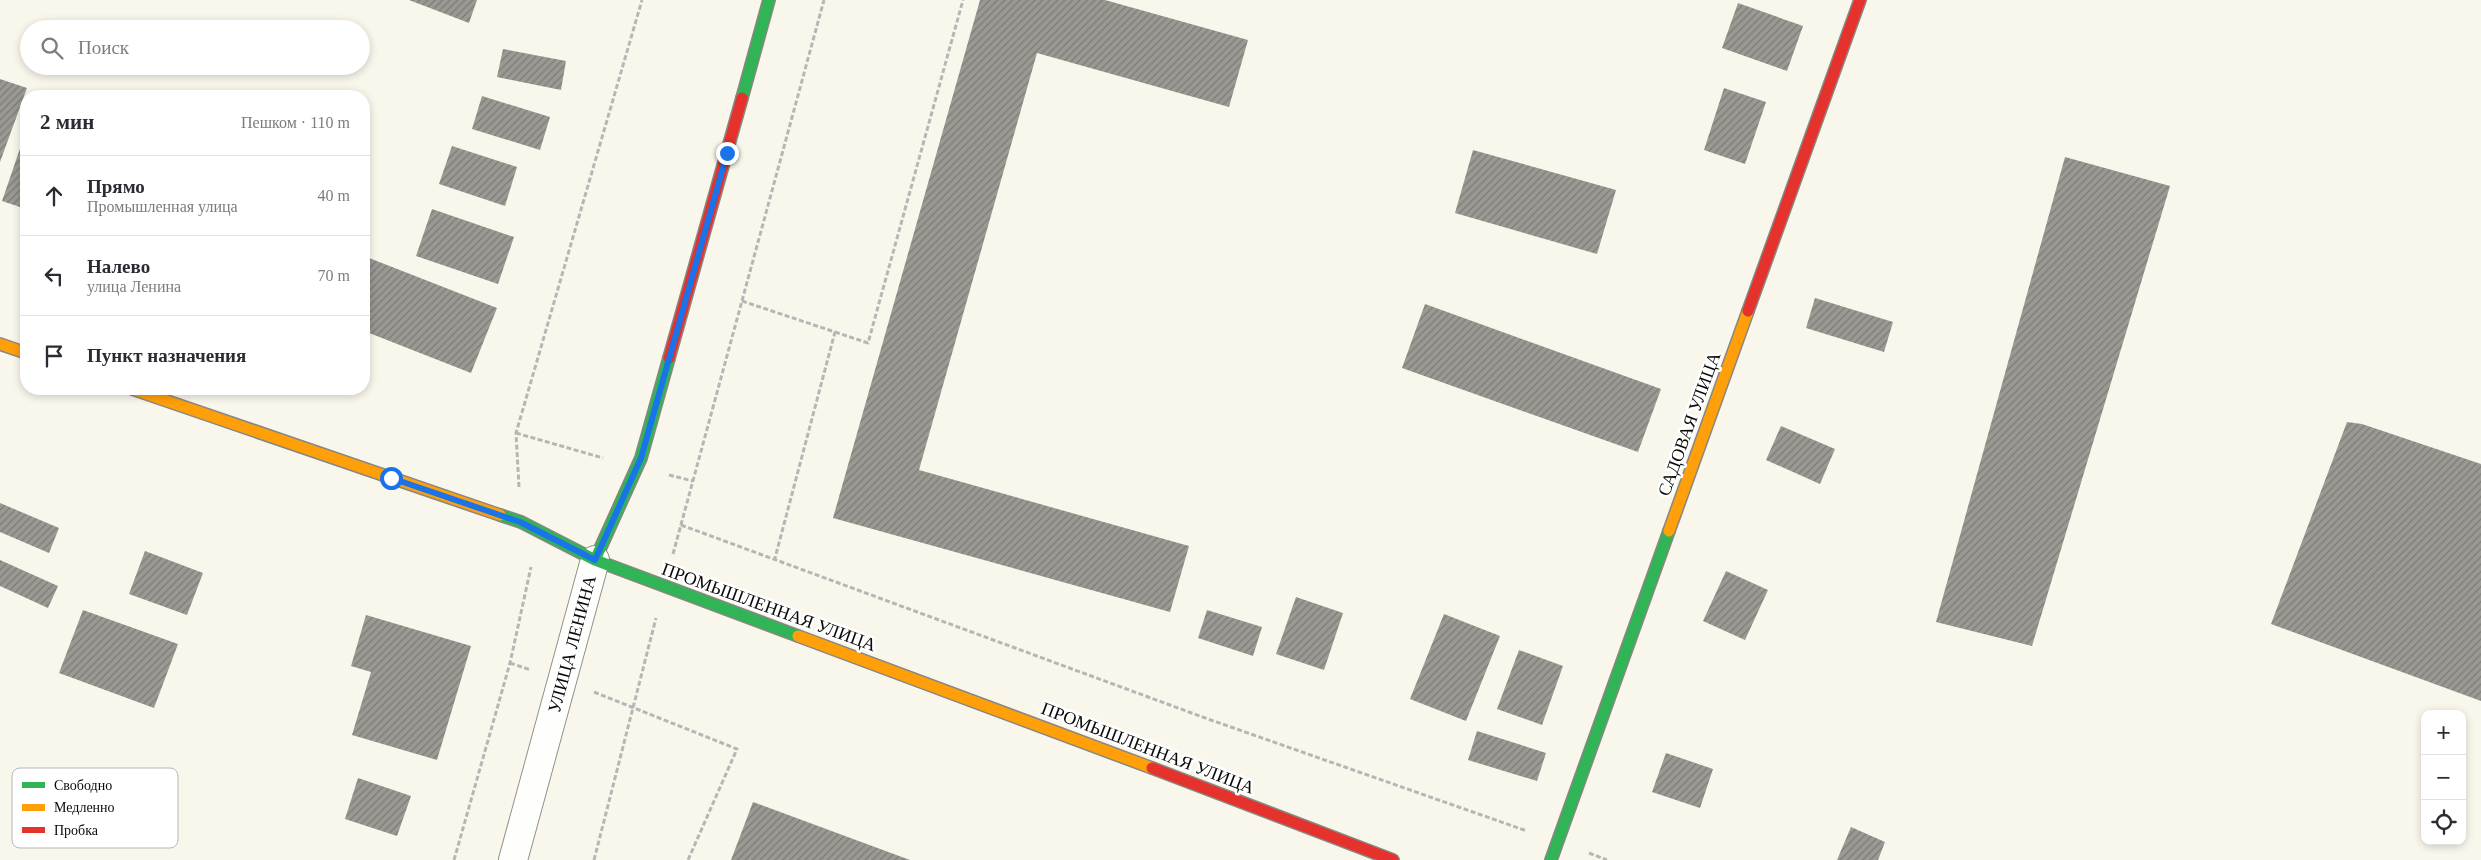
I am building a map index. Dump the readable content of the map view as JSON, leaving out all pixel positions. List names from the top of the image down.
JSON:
{
  "streets": {
    "street": ["САДОВАЯ УЛИЦА", "ПРОМЫШЛЕННАЯ УЛИЦА", "УЛИЦА ЛЕНИНА"]
  },
  "crossings": [
    ["ПРОМЫШЛЕННАЯ УЛИЦА", "УЛИЦА ЛЕНИНА"]
  ],
  "legend": ["Свободно", "Медленно", "Пробка"],
  "page": {
    "search": "Поиск",
    "heading": ["2 мин", "Пешком · 110 m"],
    "list": [
      ["Прямо", "Промышленная улица", "40 m"],
      ["Налево", "улица Ленина", "70 m"],
      "Пункт назначения"
    ],
    "map_buttons": ["+", "−"]
  }
}
